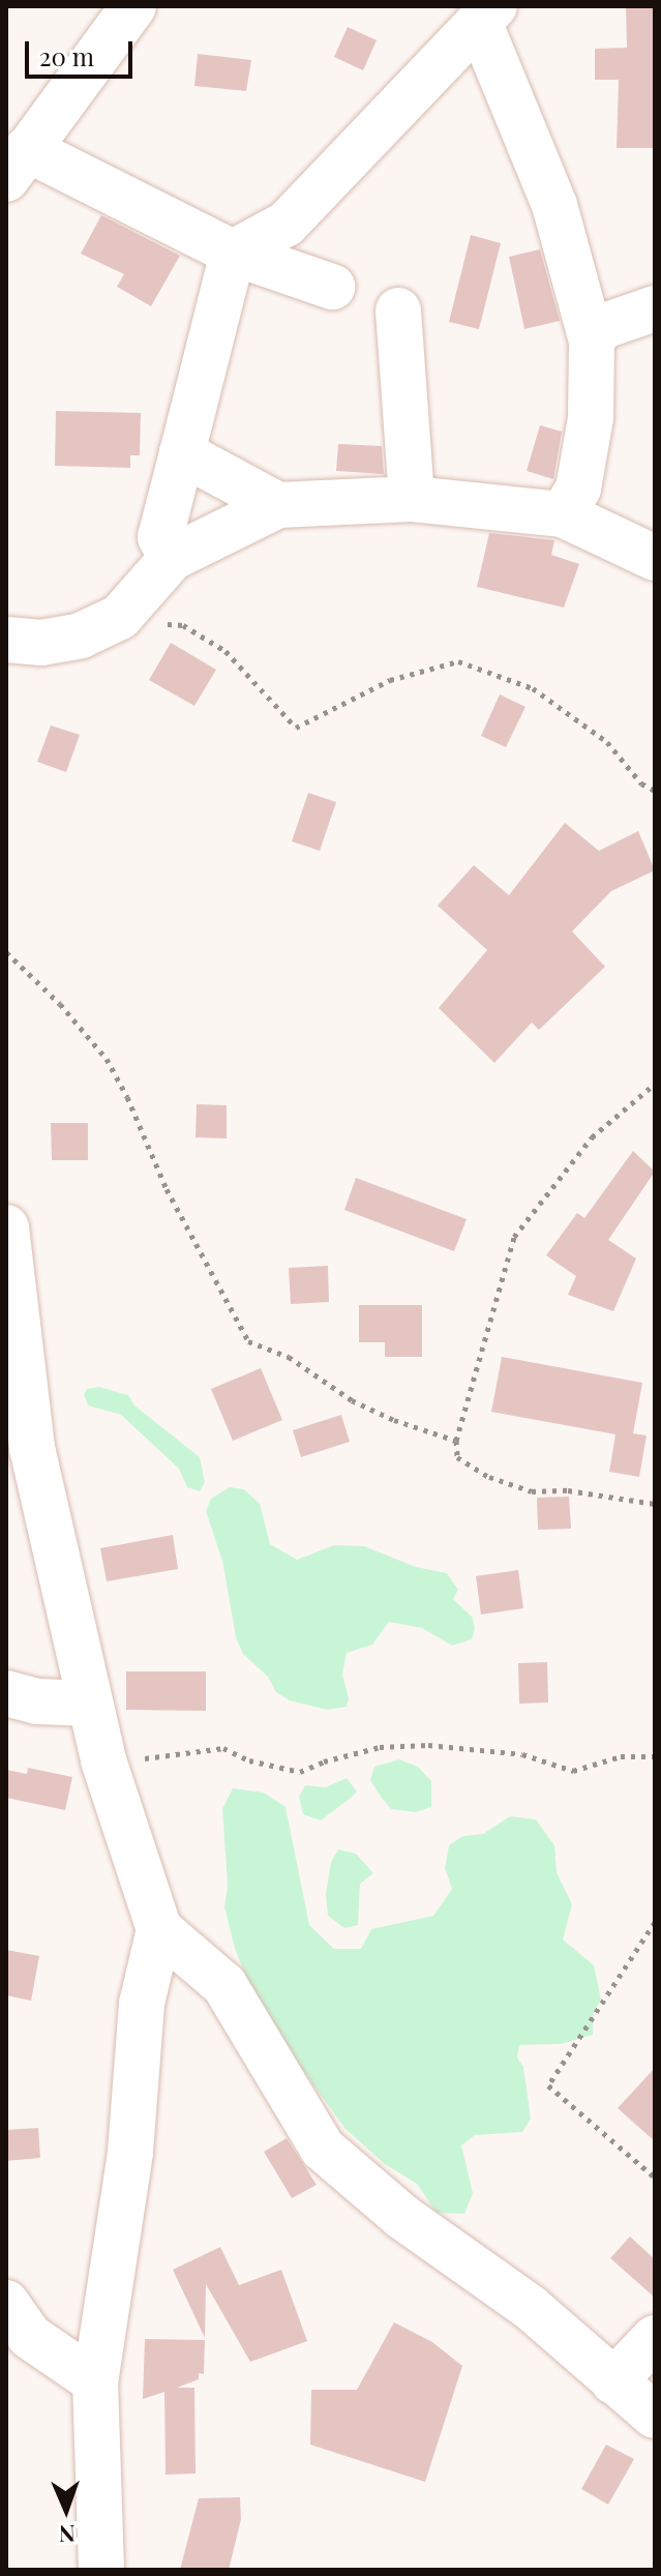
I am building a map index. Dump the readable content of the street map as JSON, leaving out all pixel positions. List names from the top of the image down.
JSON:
{
  "scale_bar": "20 m",
  "north": "bottom"
}
